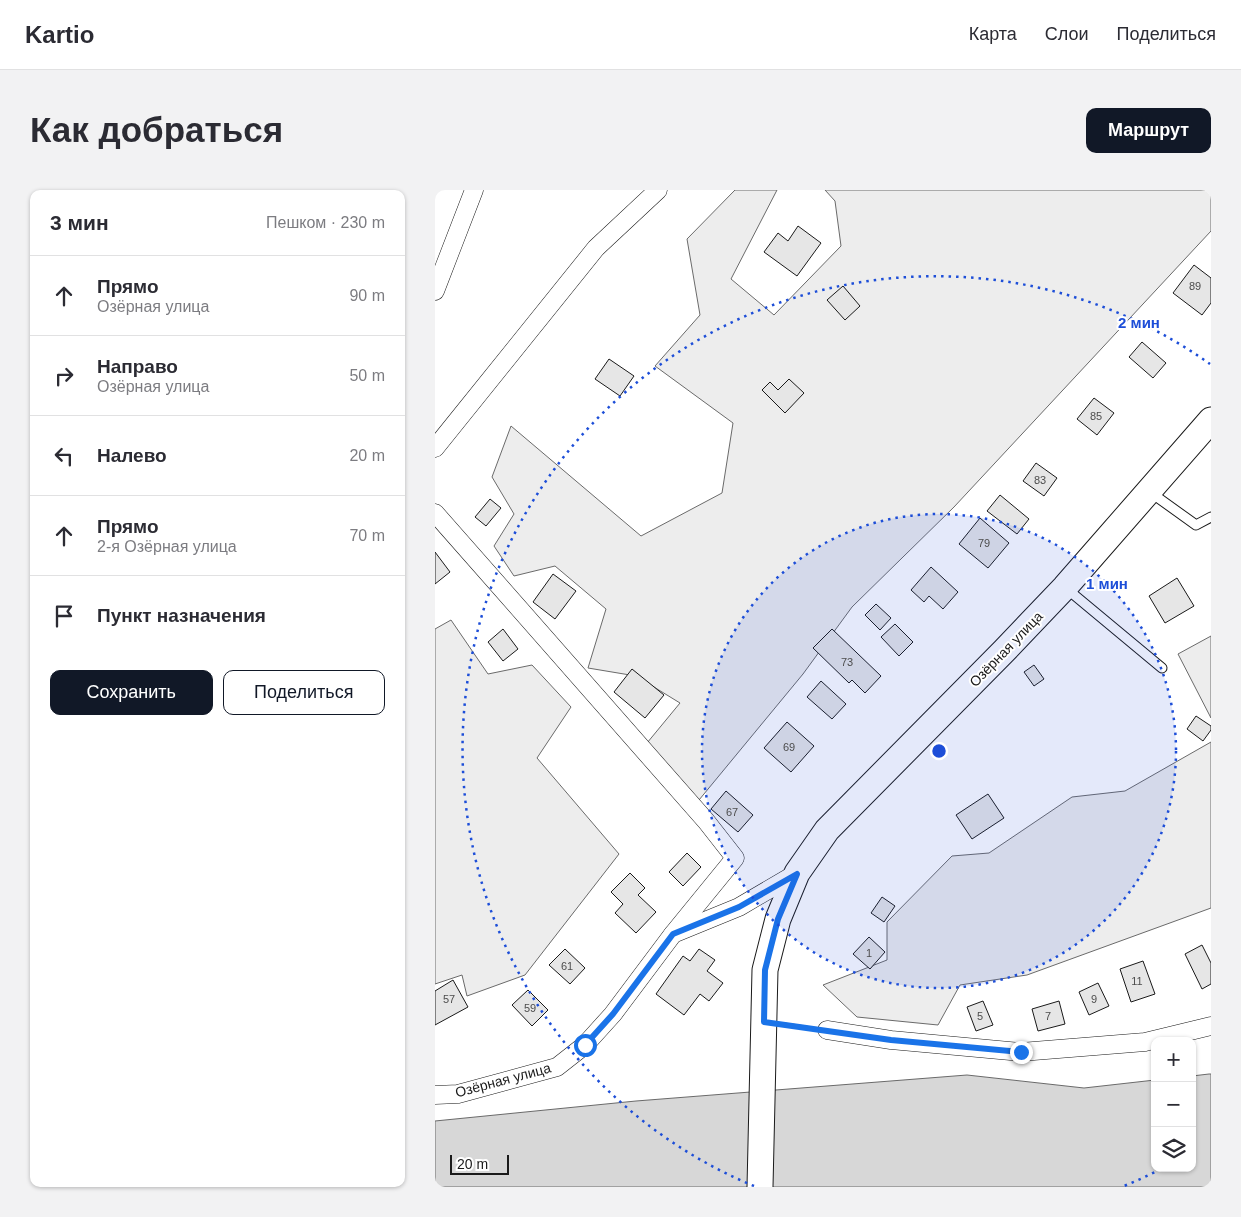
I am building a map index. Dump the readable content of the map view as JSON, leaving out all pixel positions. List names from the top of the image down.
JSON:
{
  "streets": {
    "street": ["Озёрная улица"]
  },
  "house_numbers": [
    "89",
    "85",
    "83",
    "79",
    "73",
    "69",
    "67",
    "1",
    "61",
    "11",
    "57",
    "9",
    "59",
    "5",
    "7"
  ],
  "scale_bar": "20 m",
  "page": {
    "header": "Kartio",
    "nav": ["Карта", "Слои", "Поделиться"],
    "buttons": [
      "Маршрут",
      ["Сохранить", "Поделиться"]
    ],
    "title": "Как добраться",
    "heading": ["3 мин", "Пешком · 230 m"],
    "list": [
      ["Прямо", "Озёрная улица", "90 m"],
      ["Направо", "Озёрная улица", "50 m"],
      ["Налево", "20 m"],
      ["Прямо", "2-я Озёрная улица", "70 m"],
      "Пункт назначения"
    ],
    "map_buttons": ["+", "−"],
    "scale": "20 m"
  },
  "rings": ["2 мин", "1 мин"]
}
